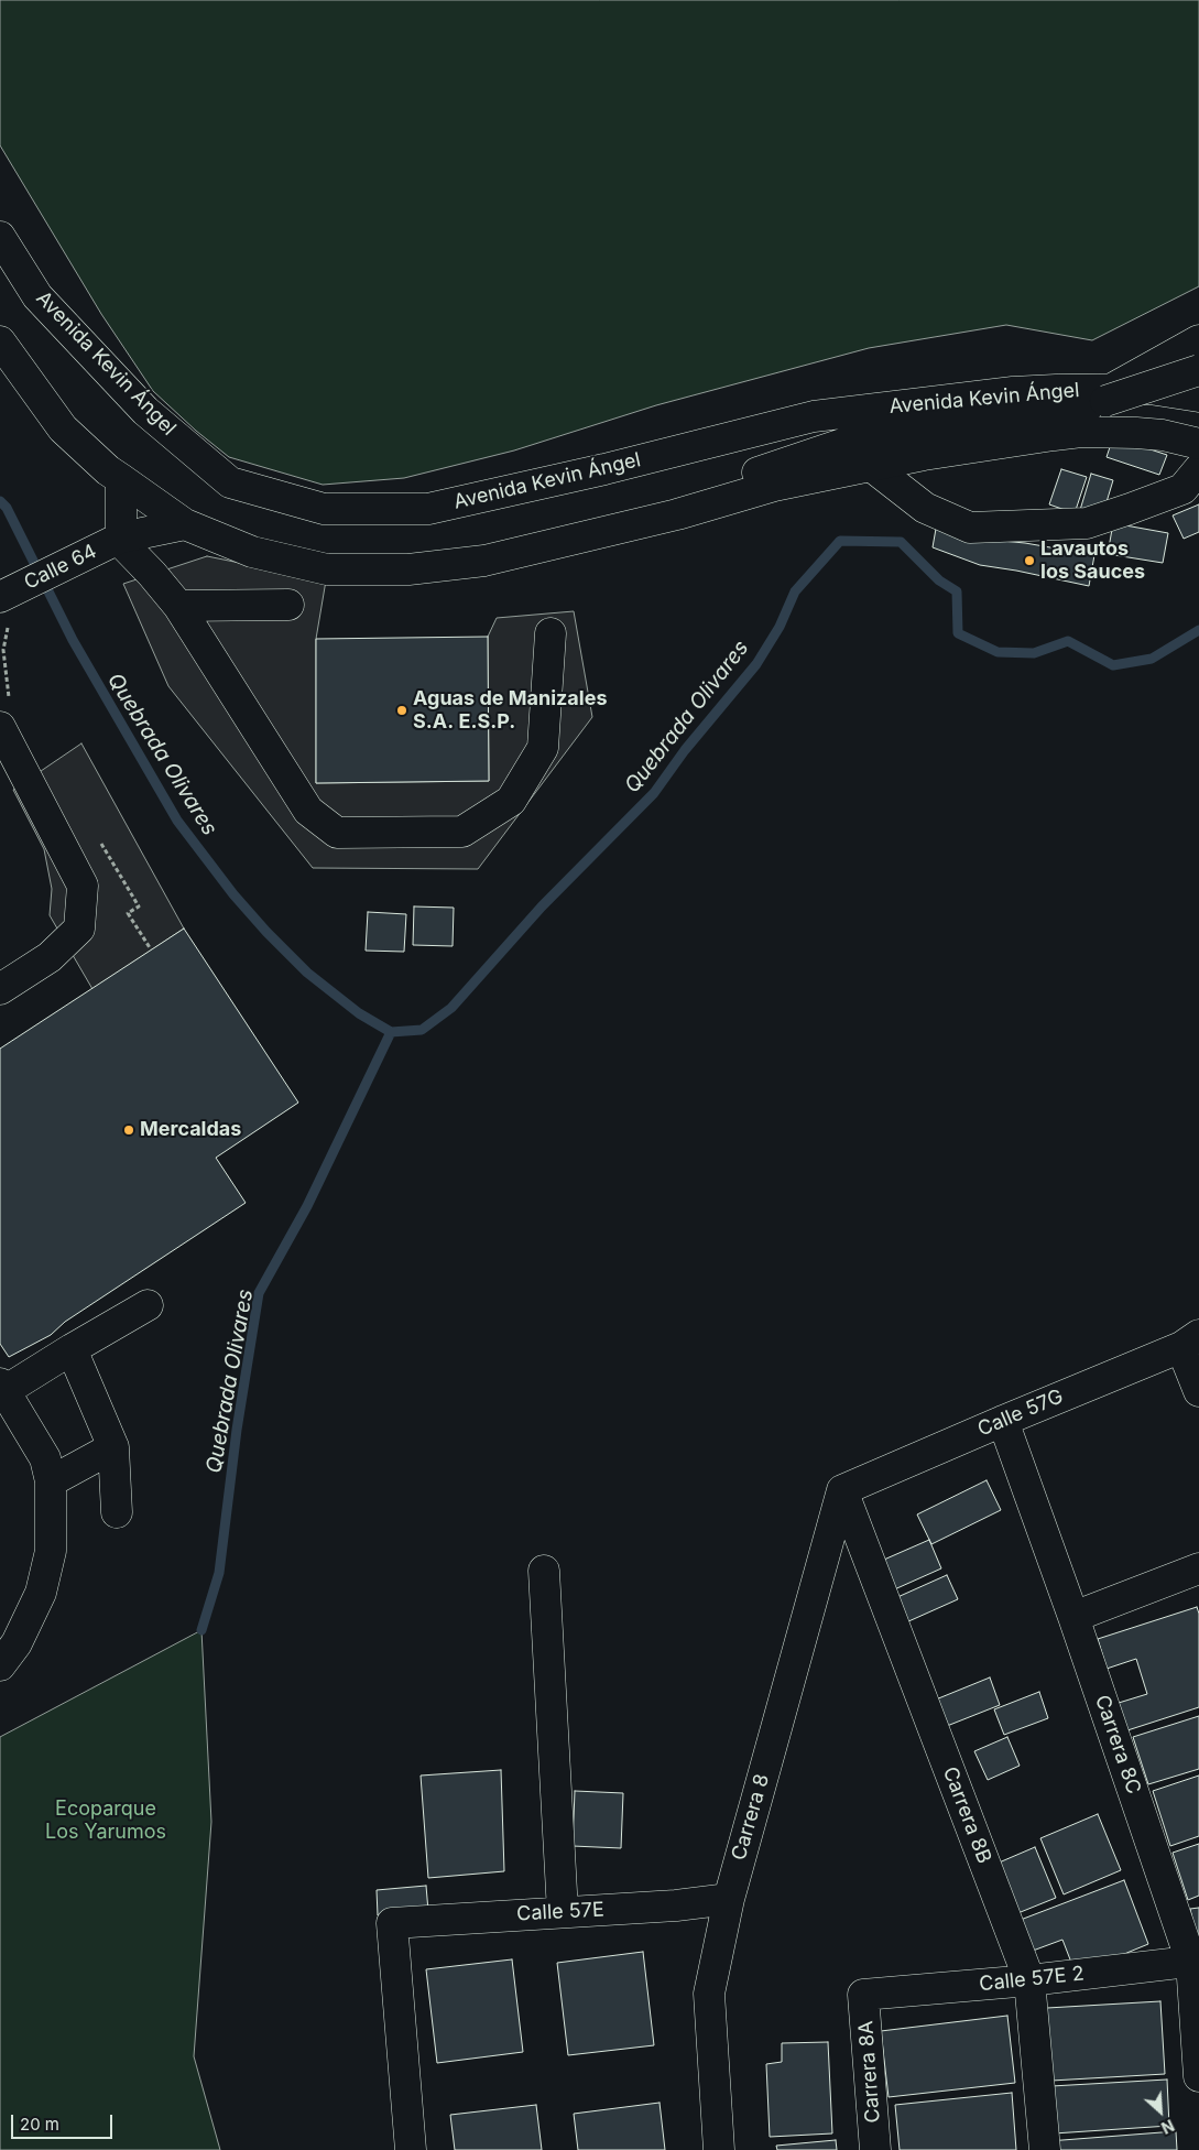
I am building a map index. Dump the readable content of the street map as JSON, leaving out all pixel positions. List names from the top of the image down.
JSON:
{
  "streets": {
    "main road": [
      "Avenida Kevin Ángel",
      "Calle 64",
      "Calle 57G",
      "Carrera 8C",
      "Carrera 8B",
      "Carrera 8",
      "Calle 57E",
      "Calle 57E 2",
      "Carrera 8A"
    ]
  },
  "crossings": [
    ["Calle 57G", "Carrera 8C"],
    ["Calle 57G", "Carrera 8B"],
    ["Calle 57G", "Carrera 8"],
    ["Carrera 8C", "Calle 57E 2"],
    ["Carrera 8B", "Carrera 8"],
    ["Carrera 8B", "Calle 57E 2"],
    ["Carrera 8", "Calle 57E"],
    ["Calle 57E 2", "Carrera 8A"]
  ],
  "water": ["Quebrada Olivares"],
  "parks": ["Ecoparque Los Yarumos"],
  "places": ["Lavautos los Sauces", "Aguas de Manizales S.A. E.S.P.", "Mercaldas"],
  "scale_bar": "20 m",
  "north": "bottom right"
}
